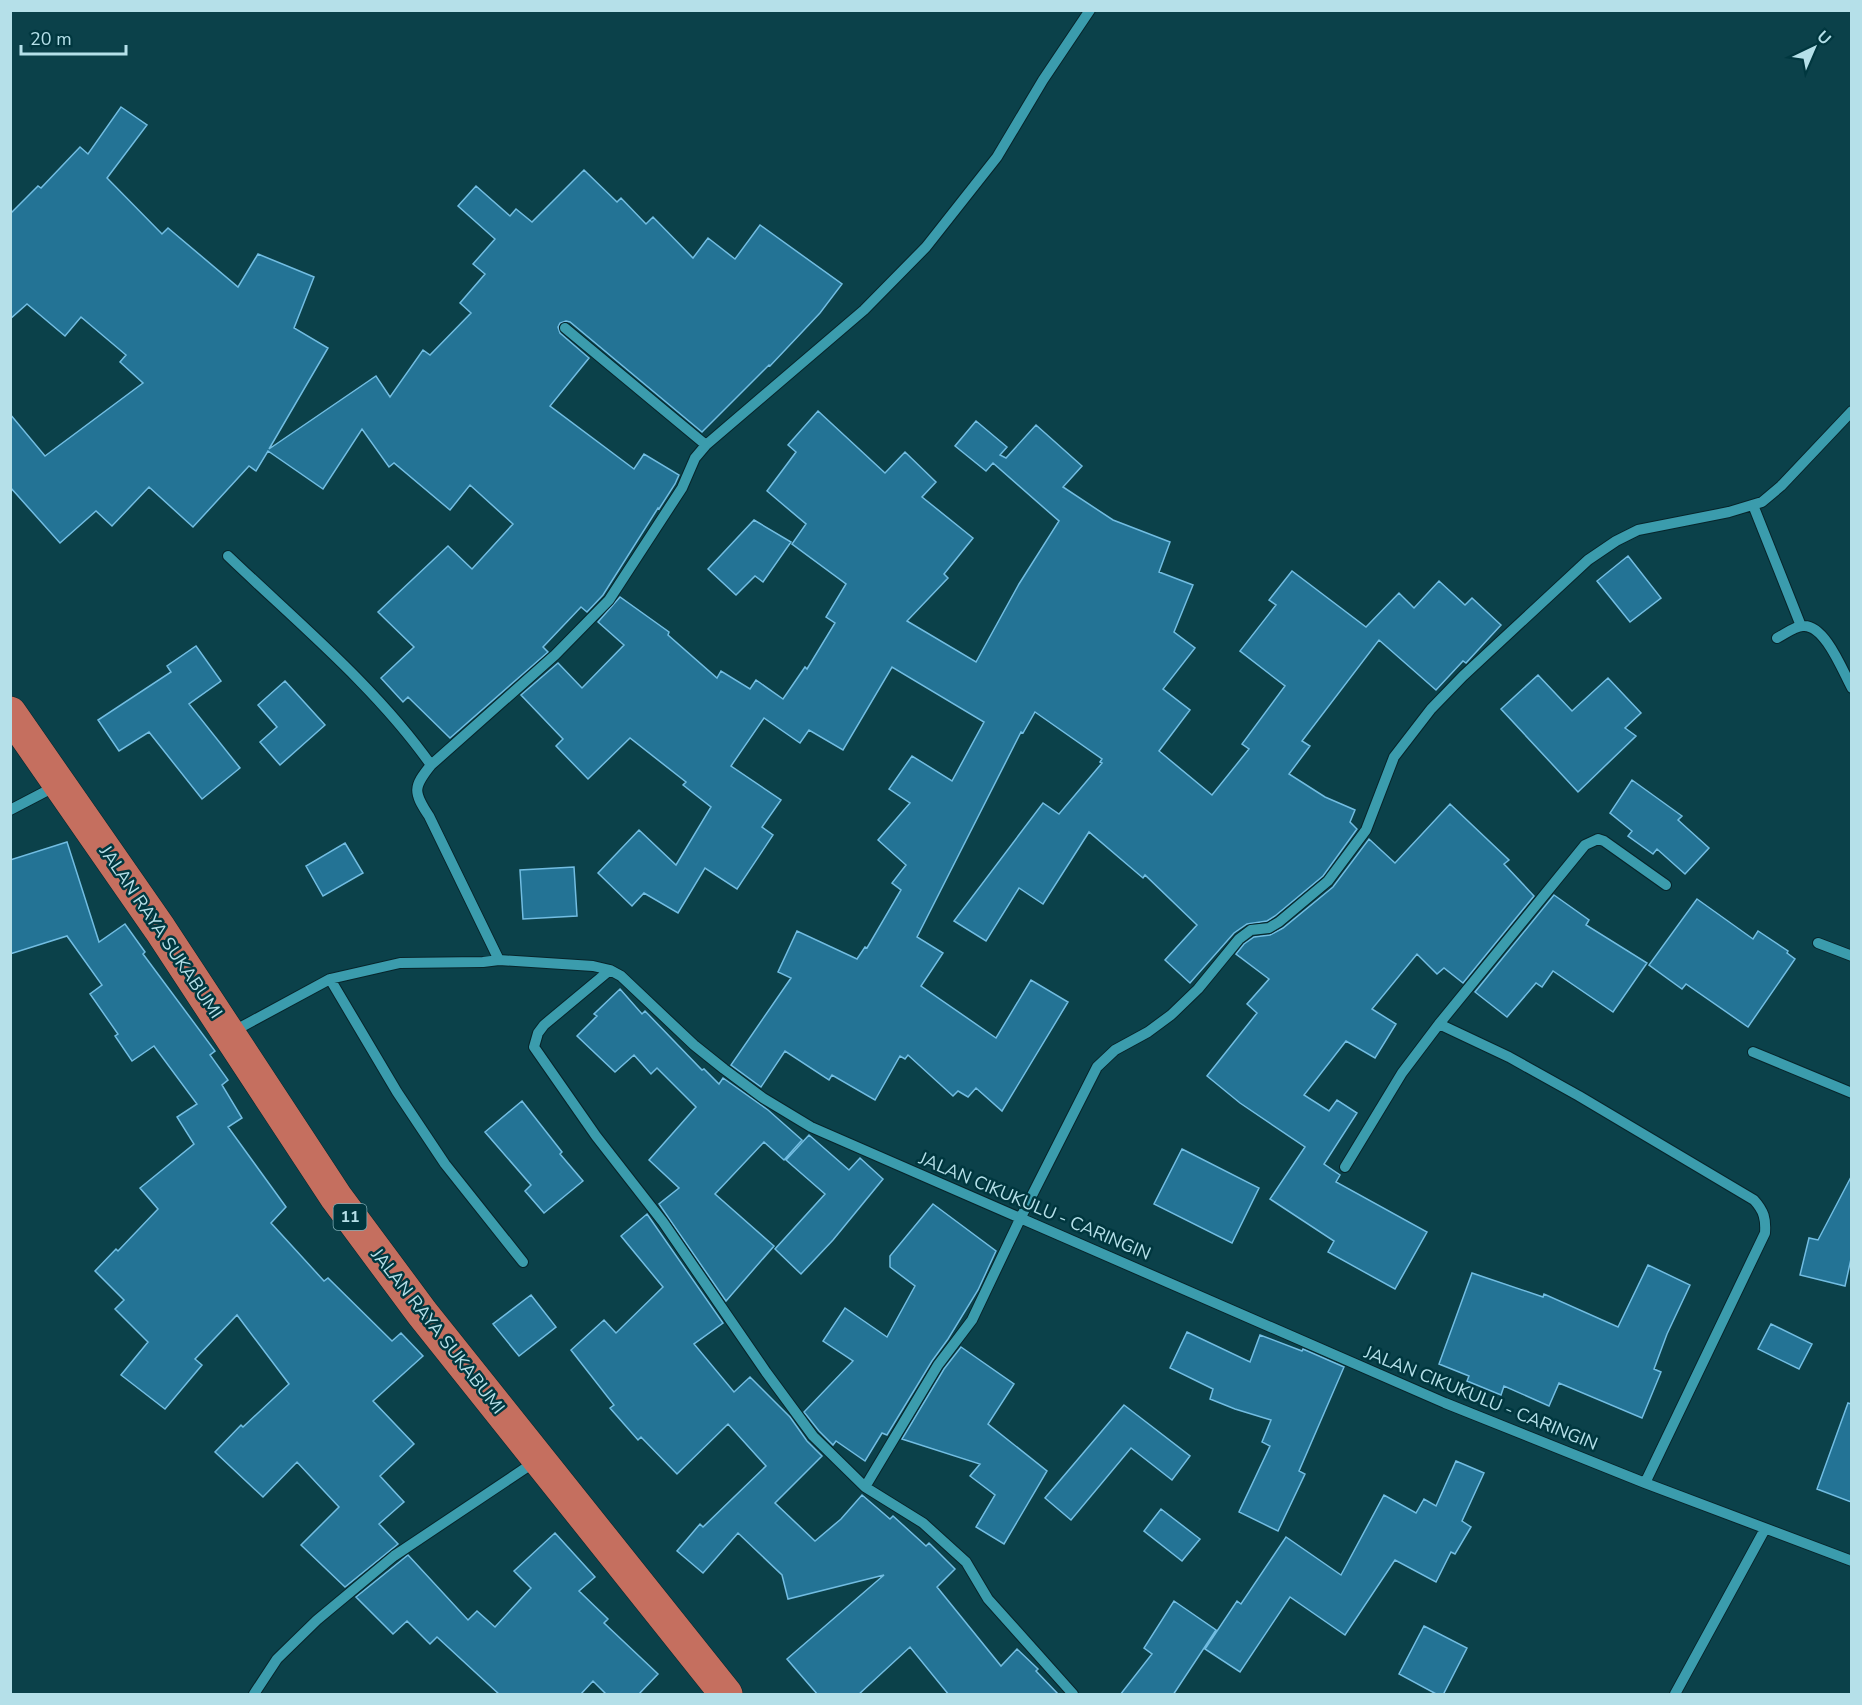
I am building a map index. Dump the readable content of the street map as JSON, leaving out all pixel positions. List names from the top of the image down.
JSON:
{
  "streets": {
    "highway": ["JALAN RAYA SUKABUMI", "11"],
    "street": ["JALAN CIKUKULU - CARINGIN"]
  },
  "crossings": [
    ["JALAN RAYA SUKABUMI", "JALAN CIKUKULU - CARINGIN"]
  ],
  "scale_bar": "20 m",
  "north": "top right"
}
